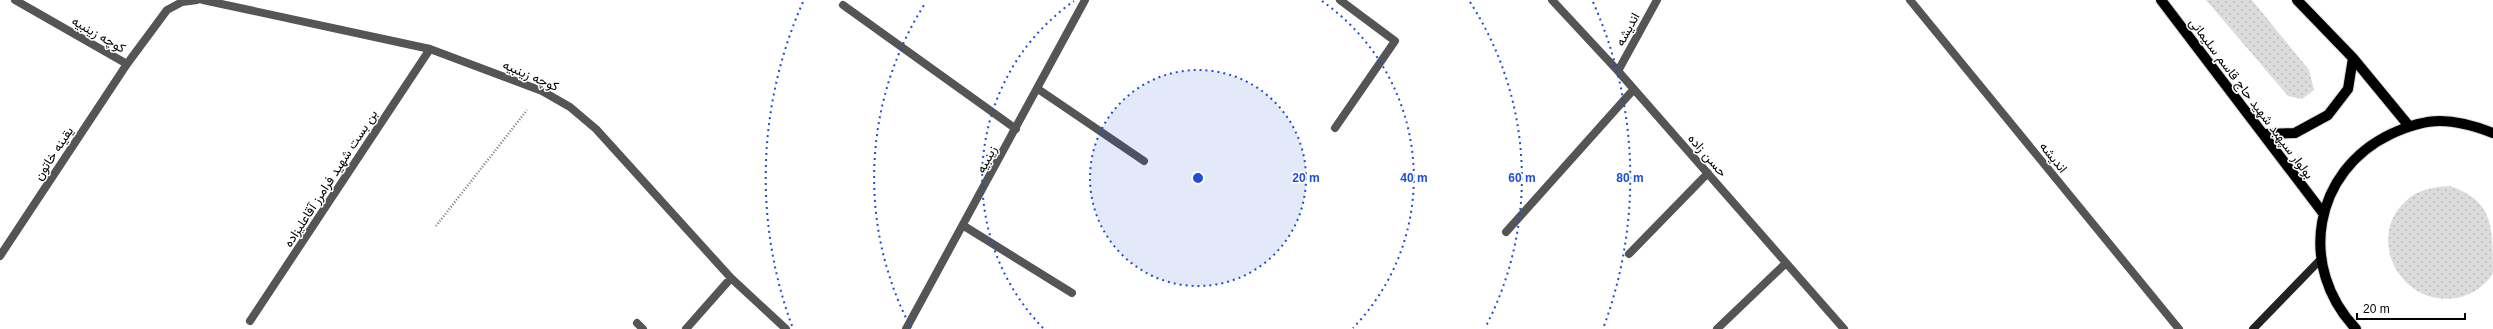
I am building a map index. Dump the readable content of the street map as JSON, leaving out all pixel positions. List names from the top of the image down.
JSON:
{
  "streets": {
    "main road": ["بولوار سپهبد شهید حاج قاسم سلیمانی"],
    "street": [
      "اندیشه",
      "کوچه زینبیه",
      "یقینه خاتون",
      "حسن زاده",
      "زینبیه",
      "بن بست شهید فرامرز آقاعلیزاده"
    ]
  },
  "crossings": [
    ["اندیشه", "حسن زاده"],
    ["کوچه زینبیه", "یقینه خاتون"],
    ["کوچه زینبیه", "بن بست شهید فرامرز آقاعلیزاده"]
  ],
  "scale_bar": "20 m",
  "rings": [
    "20 m",
    "40 m",
    "60 m",
    "80 m"
  ]
}
